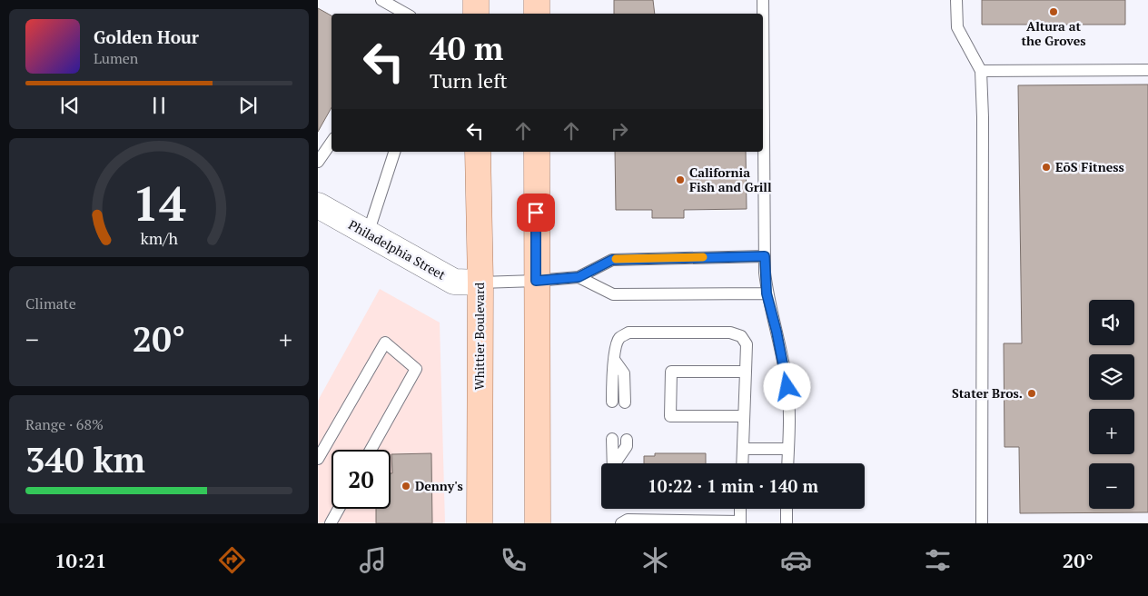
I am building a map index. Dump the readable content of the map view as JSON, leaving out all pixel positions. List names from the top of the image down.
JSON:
{
  "streets": {
    "main road": ["Whittier Boulevard"],
    "street": ["Philadelphia Street"]
  },
  "crossings": [
    ["Philadelphia Street", "Whittier Boulevard"]
  ],
  "places": [
    "Altura at the Groves",
    "EōS Fitness",
    "California Fish and Grill",
    "Stater Bros.",
    "Denny's"
  ],
  "page": {
    "turn": ["40 m", "Turn left"],
    "song": ["Golden Hour", "Lumen"],
    "tile": [
      "Climate",
      ["Range · 68%", "340 km"]
    ],
    "map_buttons": ["+", "−"],
    "heat": ["−", "20°", "+"],
    "limit": "20",
    "trip": "10:22 · 1 min · 140 m",
    "tabs": ["10:21", "20°"],
    "gauge": ["14", "km/h"]
  }
}
